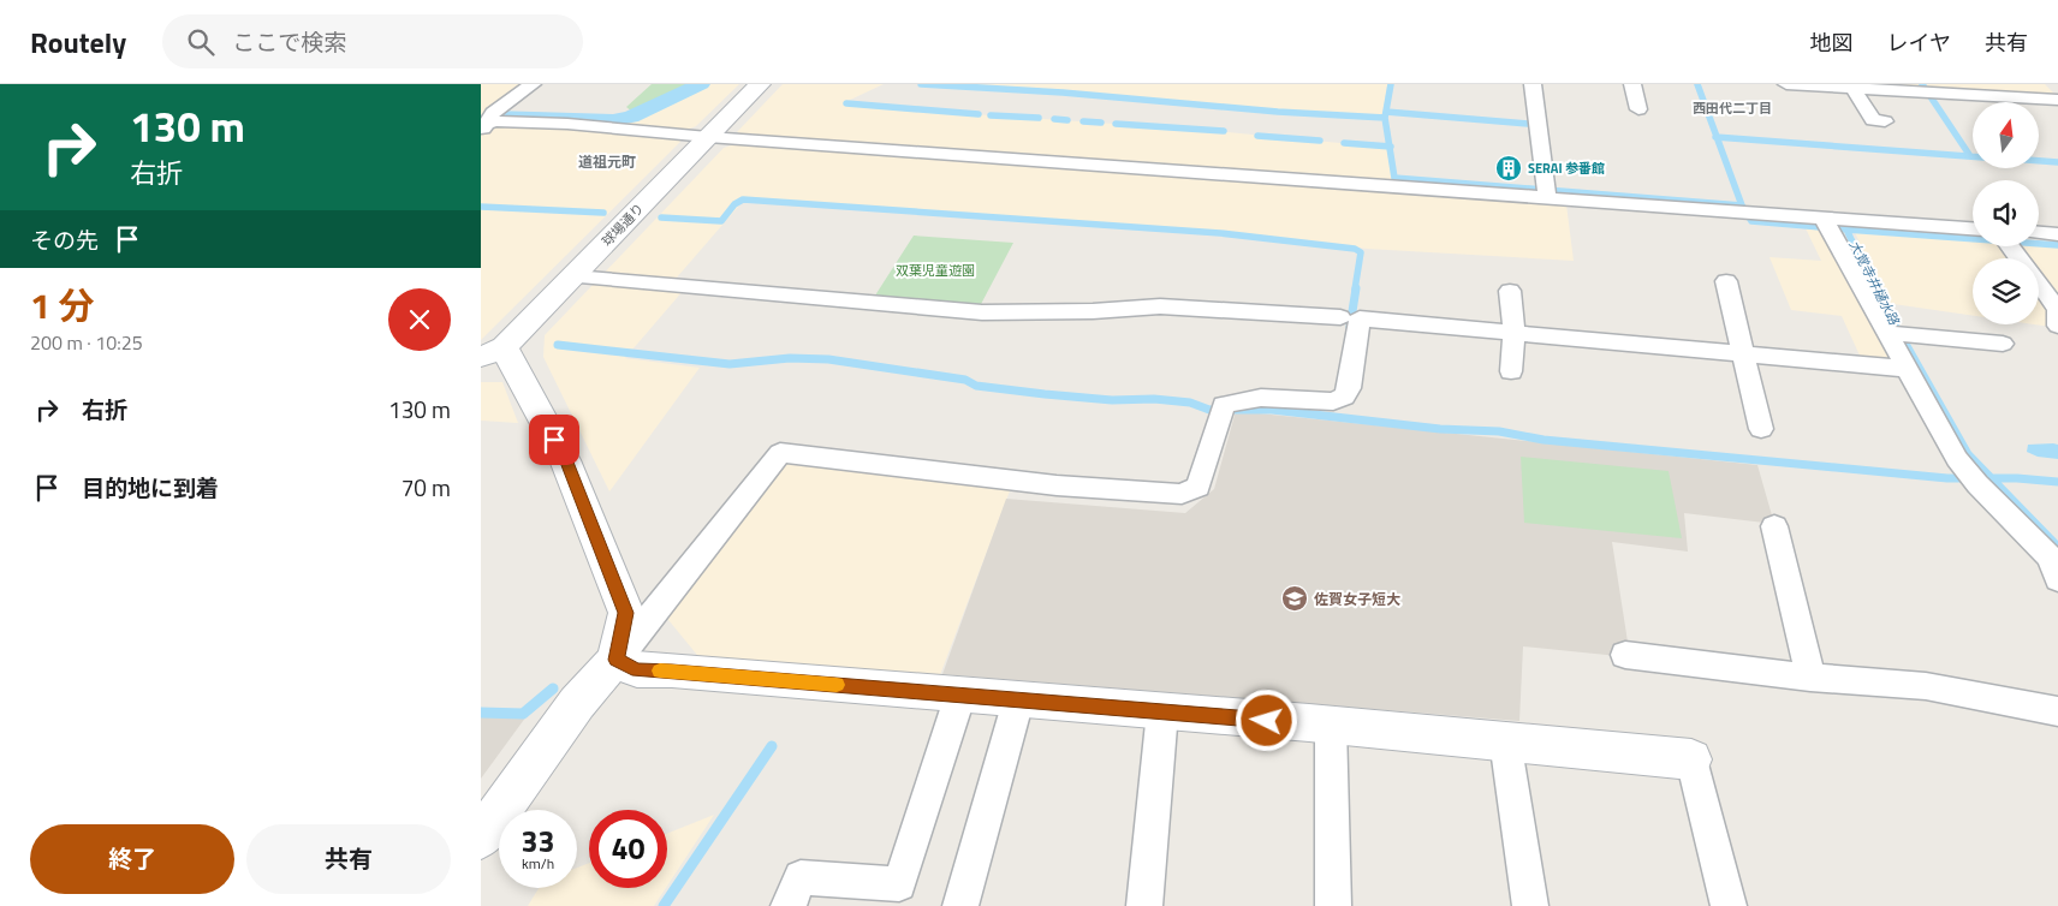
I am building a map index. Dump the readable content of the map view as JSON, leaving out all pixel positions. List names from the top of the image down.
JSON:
{
  "streets": {
    "street": ["球場通り"]
  },
  "districts": ["西田代二丁目", "道祖元町"],
  "water": ["大覚寺井樋水路"],
  "parks": ["双葉児童遊園"],
  "places": {
    "building": ["SERAI 参番館"],
    "school or university": ["佐賀女子短大"]
  },
  "north": "top",
  "page": {
    "header": "Routely",
    "search": "ここで検索",
    "nav": ["地図", "レイヤ", "共有"],
    "turn": ["130 m", "右折"],
    "then": "その先",
    "heading": ["1 分", "200 m · 10:25"],
    "list": [
      {
        "name": "右折",
        "value": "130 m"
      },
      {
        "name": "目的地に到着",
        "value": "70 m"
      }
    ],
    "speed": "33 km/h",
    "limit": "40",
    "buttons": ["終了", "共有"]
  }
}
